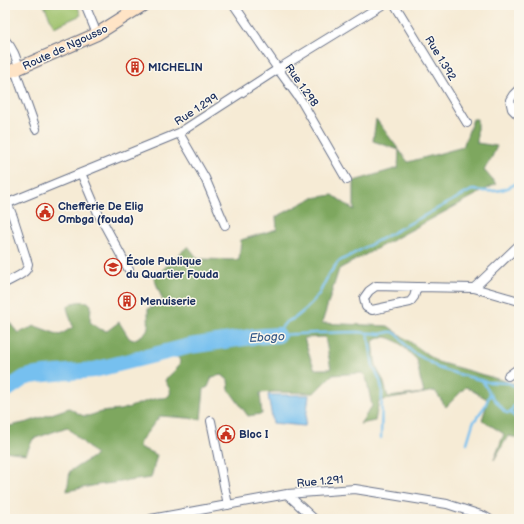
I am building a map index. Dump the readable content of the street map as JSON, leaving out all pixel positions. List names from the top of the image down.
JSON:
{
  "streets": {
    "main road": ["Route de Ngousso"],
    "street": [
      "Rue 1.392",
      "Rue 1.298",
      "Rue 1.299",
      "Rue 1.291"
    ]
  },
  "crossings": [
    ["Rue 1.298", "Rue 1.299"]
  ],
  "water": ["Ebogo"],
  "places": {
    "building": ["MICHELIN", "Menuiserie"],
    "public building": ["Chefferie De Elig Ombga (fouda)", "Bloc I"],
    "school or university": ["École Publique du Quartier Fouda"]
  }
}
